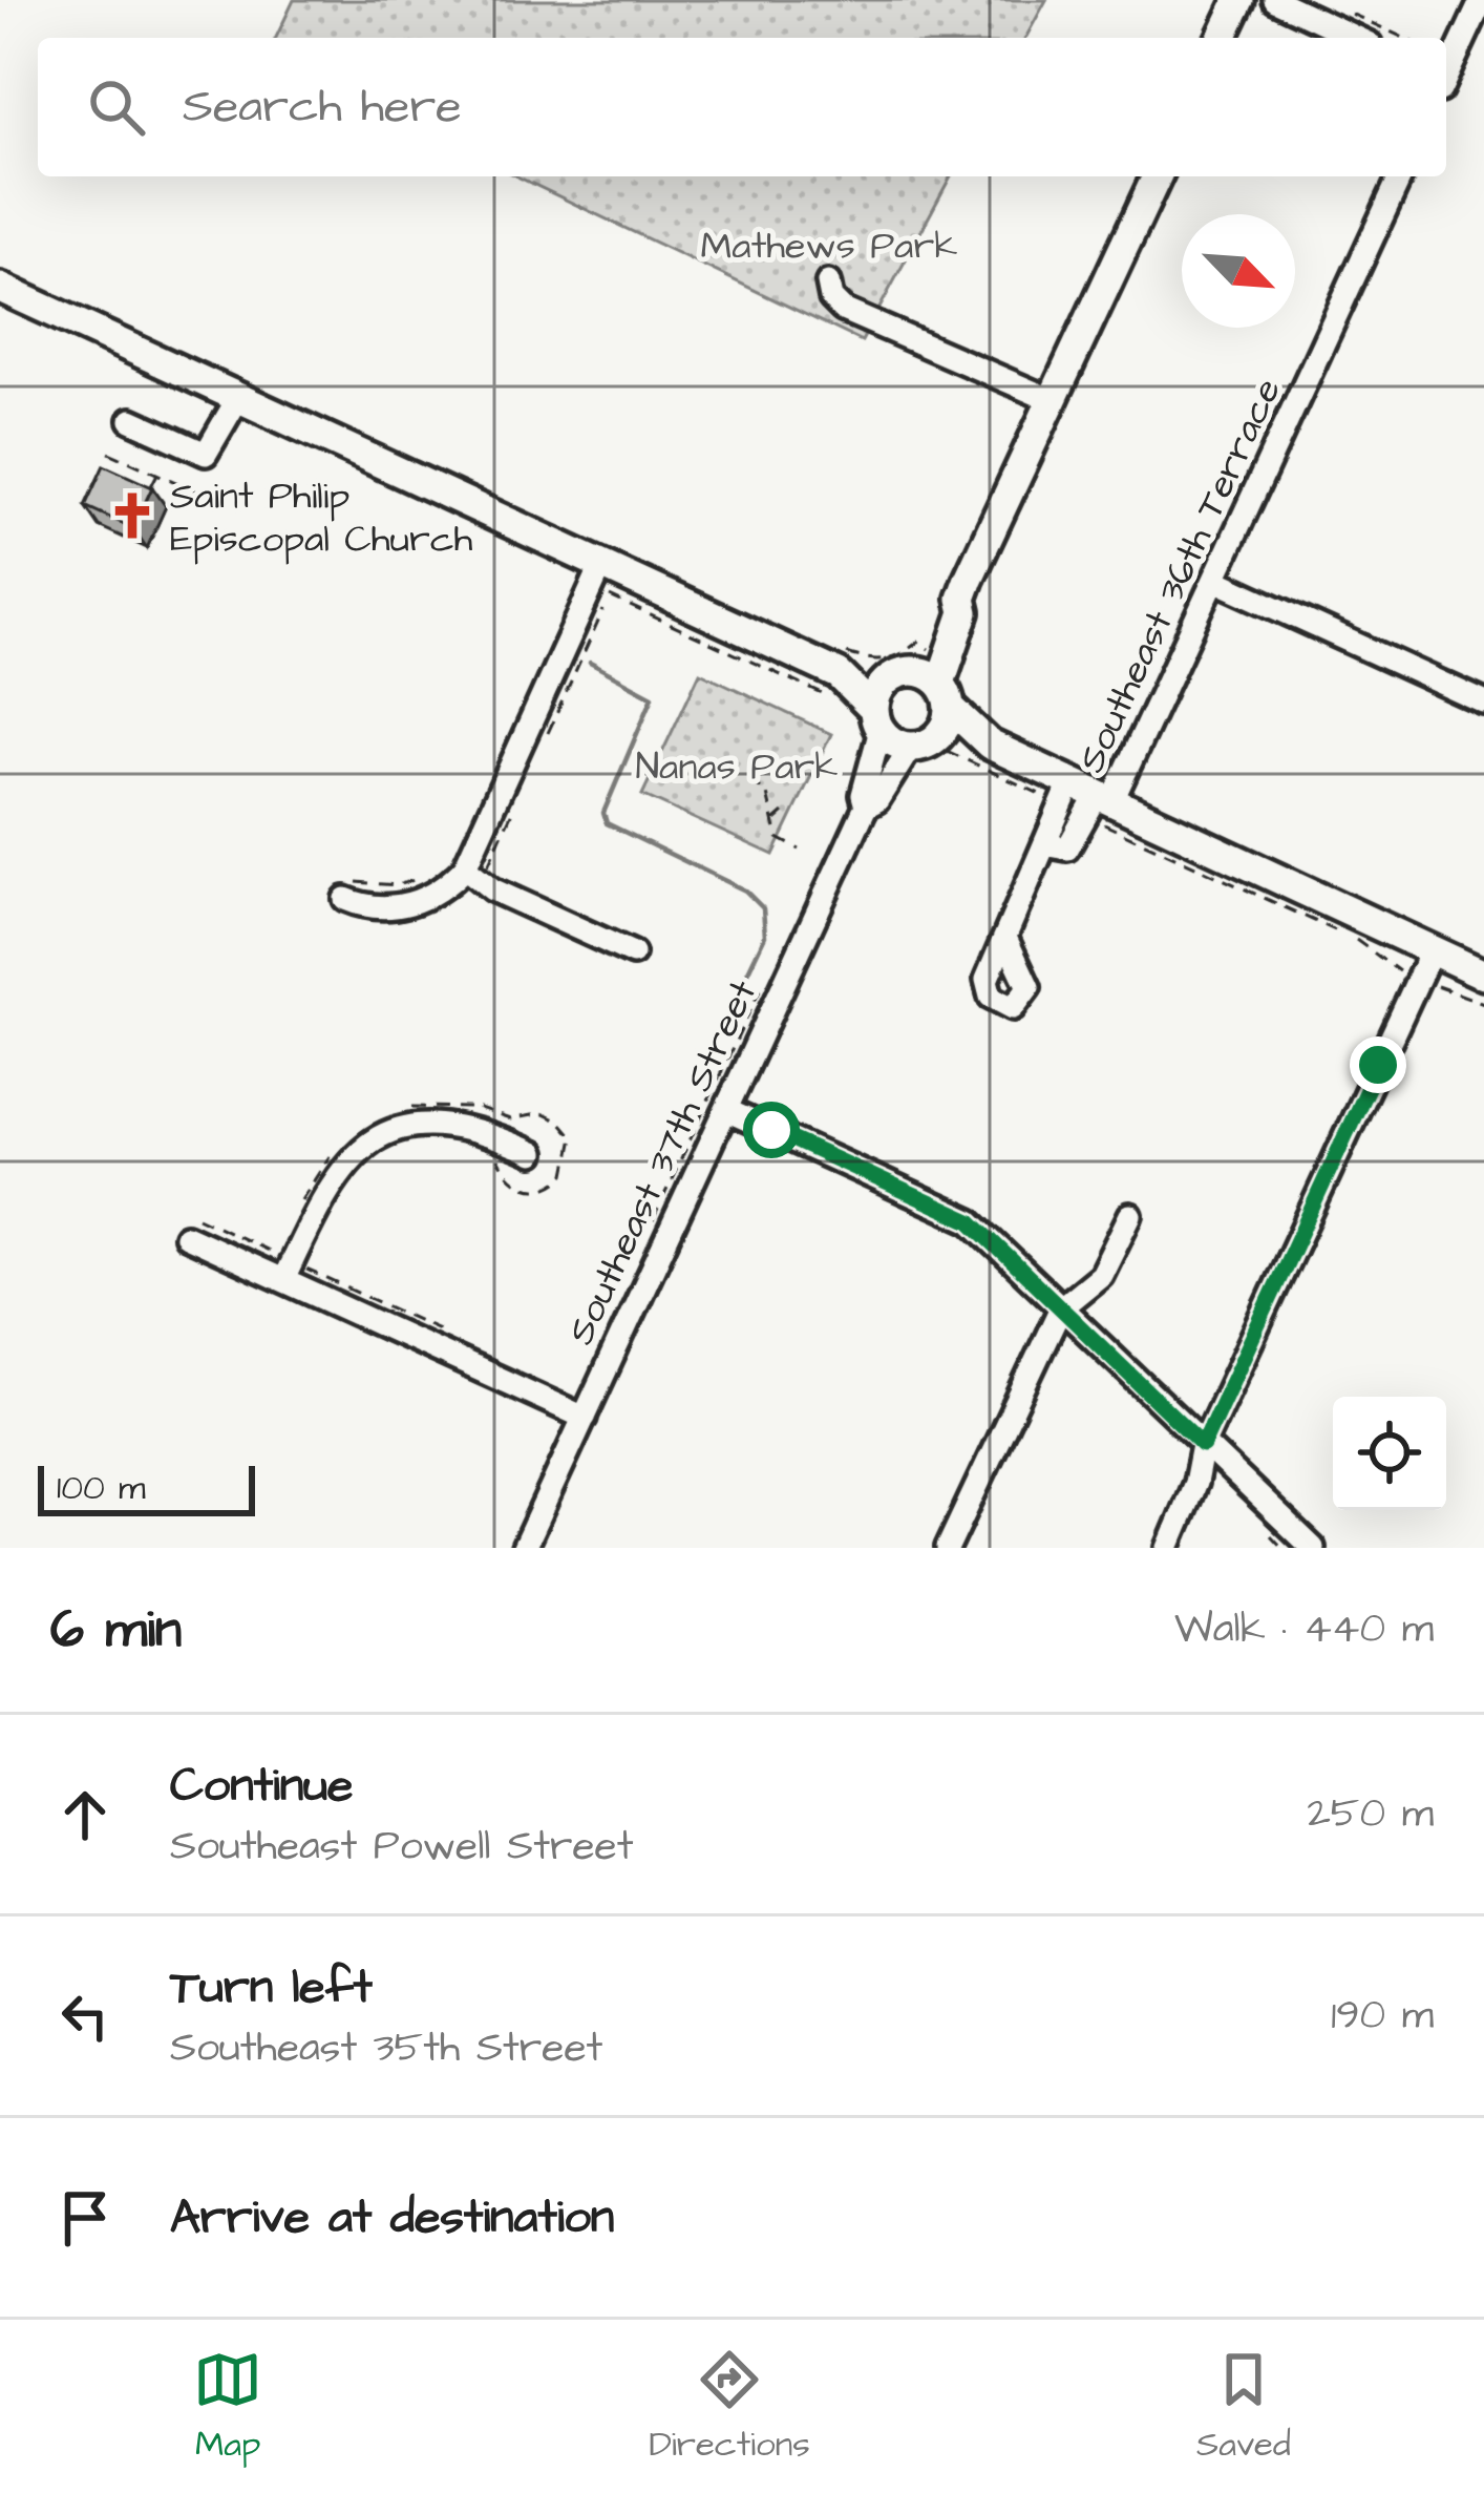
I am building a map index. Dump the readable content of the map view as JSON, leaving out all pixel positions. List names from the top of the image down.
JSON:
{
  "streets": {
    "street": ["Southeast 36th Terrace", "Southeast 37th Street"]
  },
  "parks": ["Mathews Park", "Nanas Park"],
  "places": {
    "church": ["Saint Philip Episcopal Church"]
  },
  "scale_bar": "100 m",
  "north": "bottom right",
  "page": {
    "search": "Search here",
    "scale": "100 m",
    "heading": ["6 min", "Walk · 440 m"],
    "list": [
      ["Continue", "Southeast Powell Street", "250 m"],
      ["Turn left", "Southeast 35th Street", "190 m"],
      "Arrive at destination"
    ],
    "nav": ["Map", "Directions", "Saved"]
  }
}
